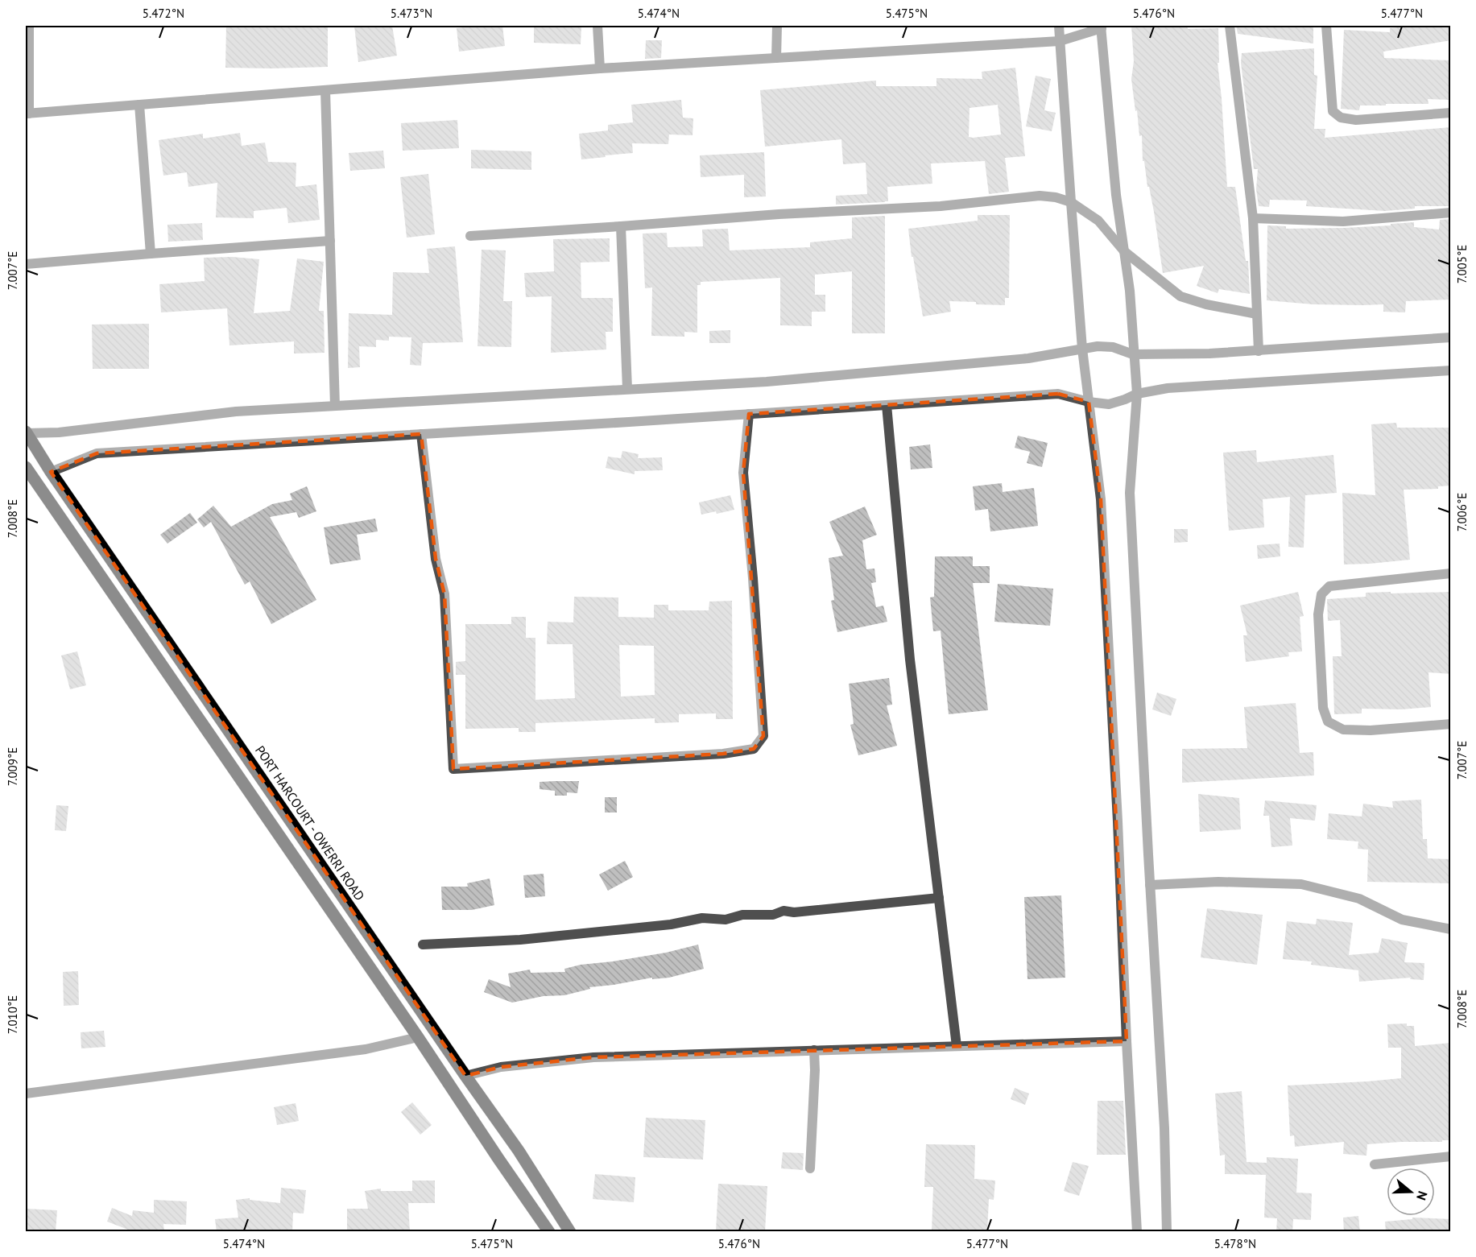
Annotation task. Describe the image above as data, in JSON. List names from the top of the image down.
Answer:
{
  "streets": {
    "main road": ["PORT HARCOURT - OWERRI ROAD"]
  },
  "north": "right",
  "coordinates": [
    "5.472°N",
    "5.473°N",
    "5.474°N",
    "5.475°N",
    "5.476°N",
    "5.477°N",
    "7.005°E",
    "7.007°E",
    "7.006°E",
    "7.008°E",
    "7.009°E",
    "7.010°E",
    "5.478°N"
  ]
}
